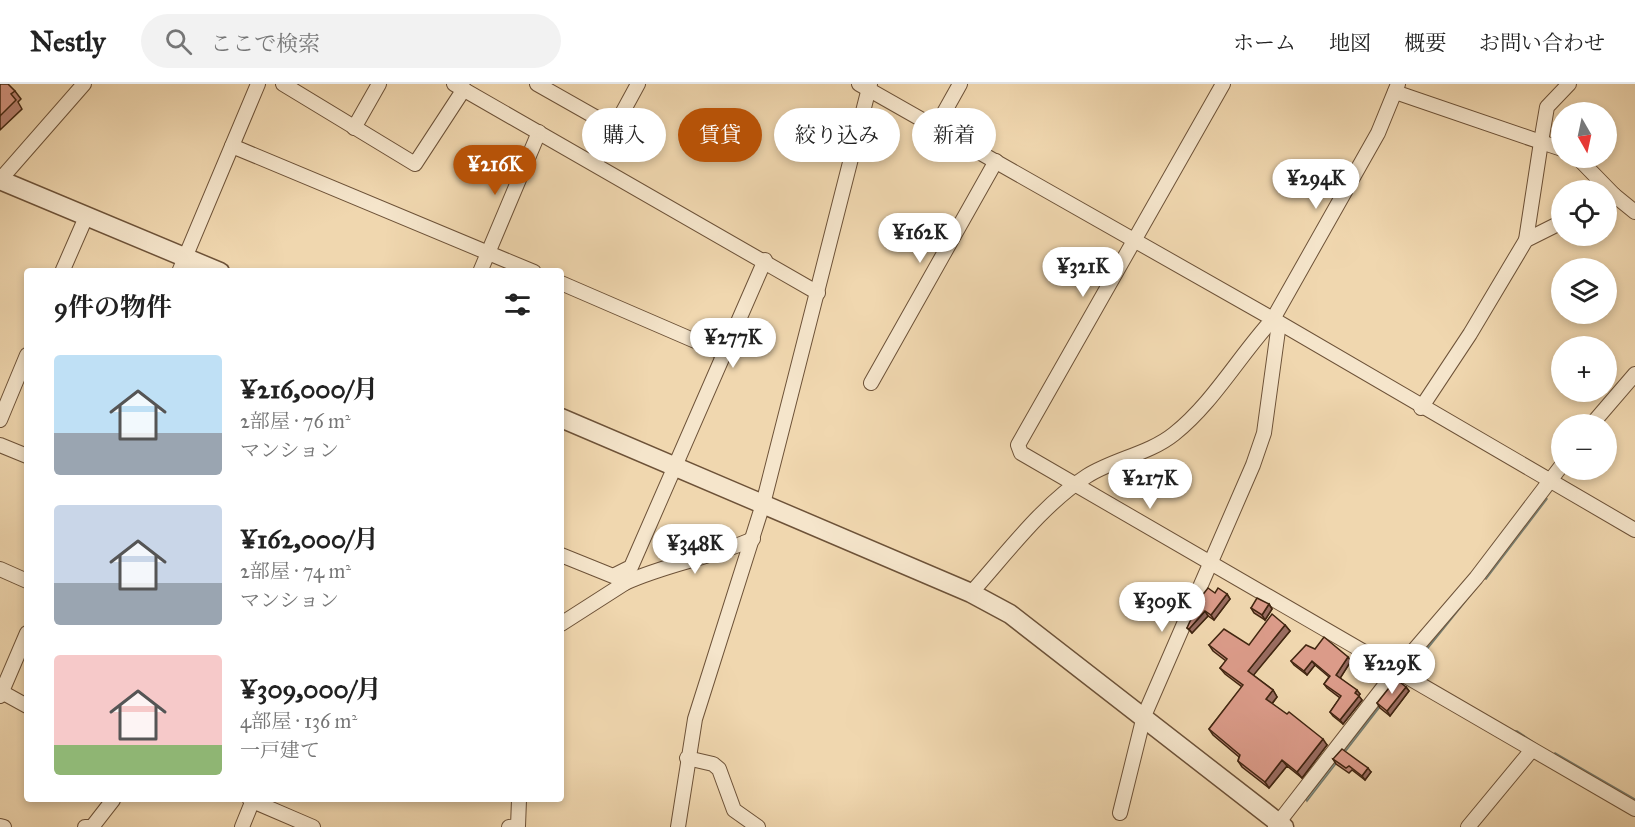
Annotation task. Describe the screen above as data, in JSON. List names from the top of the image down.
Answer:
{
  "north": "bottom",
  "page": {
    "header": "Nestly",
    "search": "ここで検索",
    "nav": [
      "ホーム",
      "地図",
      "概要",
      "お問い合わせ"
    ],
    "map_buttons": ["+", "−"],
    "chip": [
      "購入",
      "賃貸",
      "絞り込み",
      "新着"
    ],
    "price": [
      "¥216K",
      "¥294K",
      "¥162K",
      "¥321K",
      "¥277K",
      "¥217K",
      "¥348K",
      "¥309K",
      "¥229K"
    ],
    "heading": "9件の物件",
    "list": [
      {
        "name": "¥216,000/月",
        "note": "2部屋 · 76 m² · マンション"
      },
      {
        "name": "¥162,000/月",
        "note": "2部屋 · 74 m² · マンション"
      },
      {
        "name": "¥309,000/月",
        "note": "4部屋 · 136 m² · 一戸建て"
      }
    ]
  }
}
